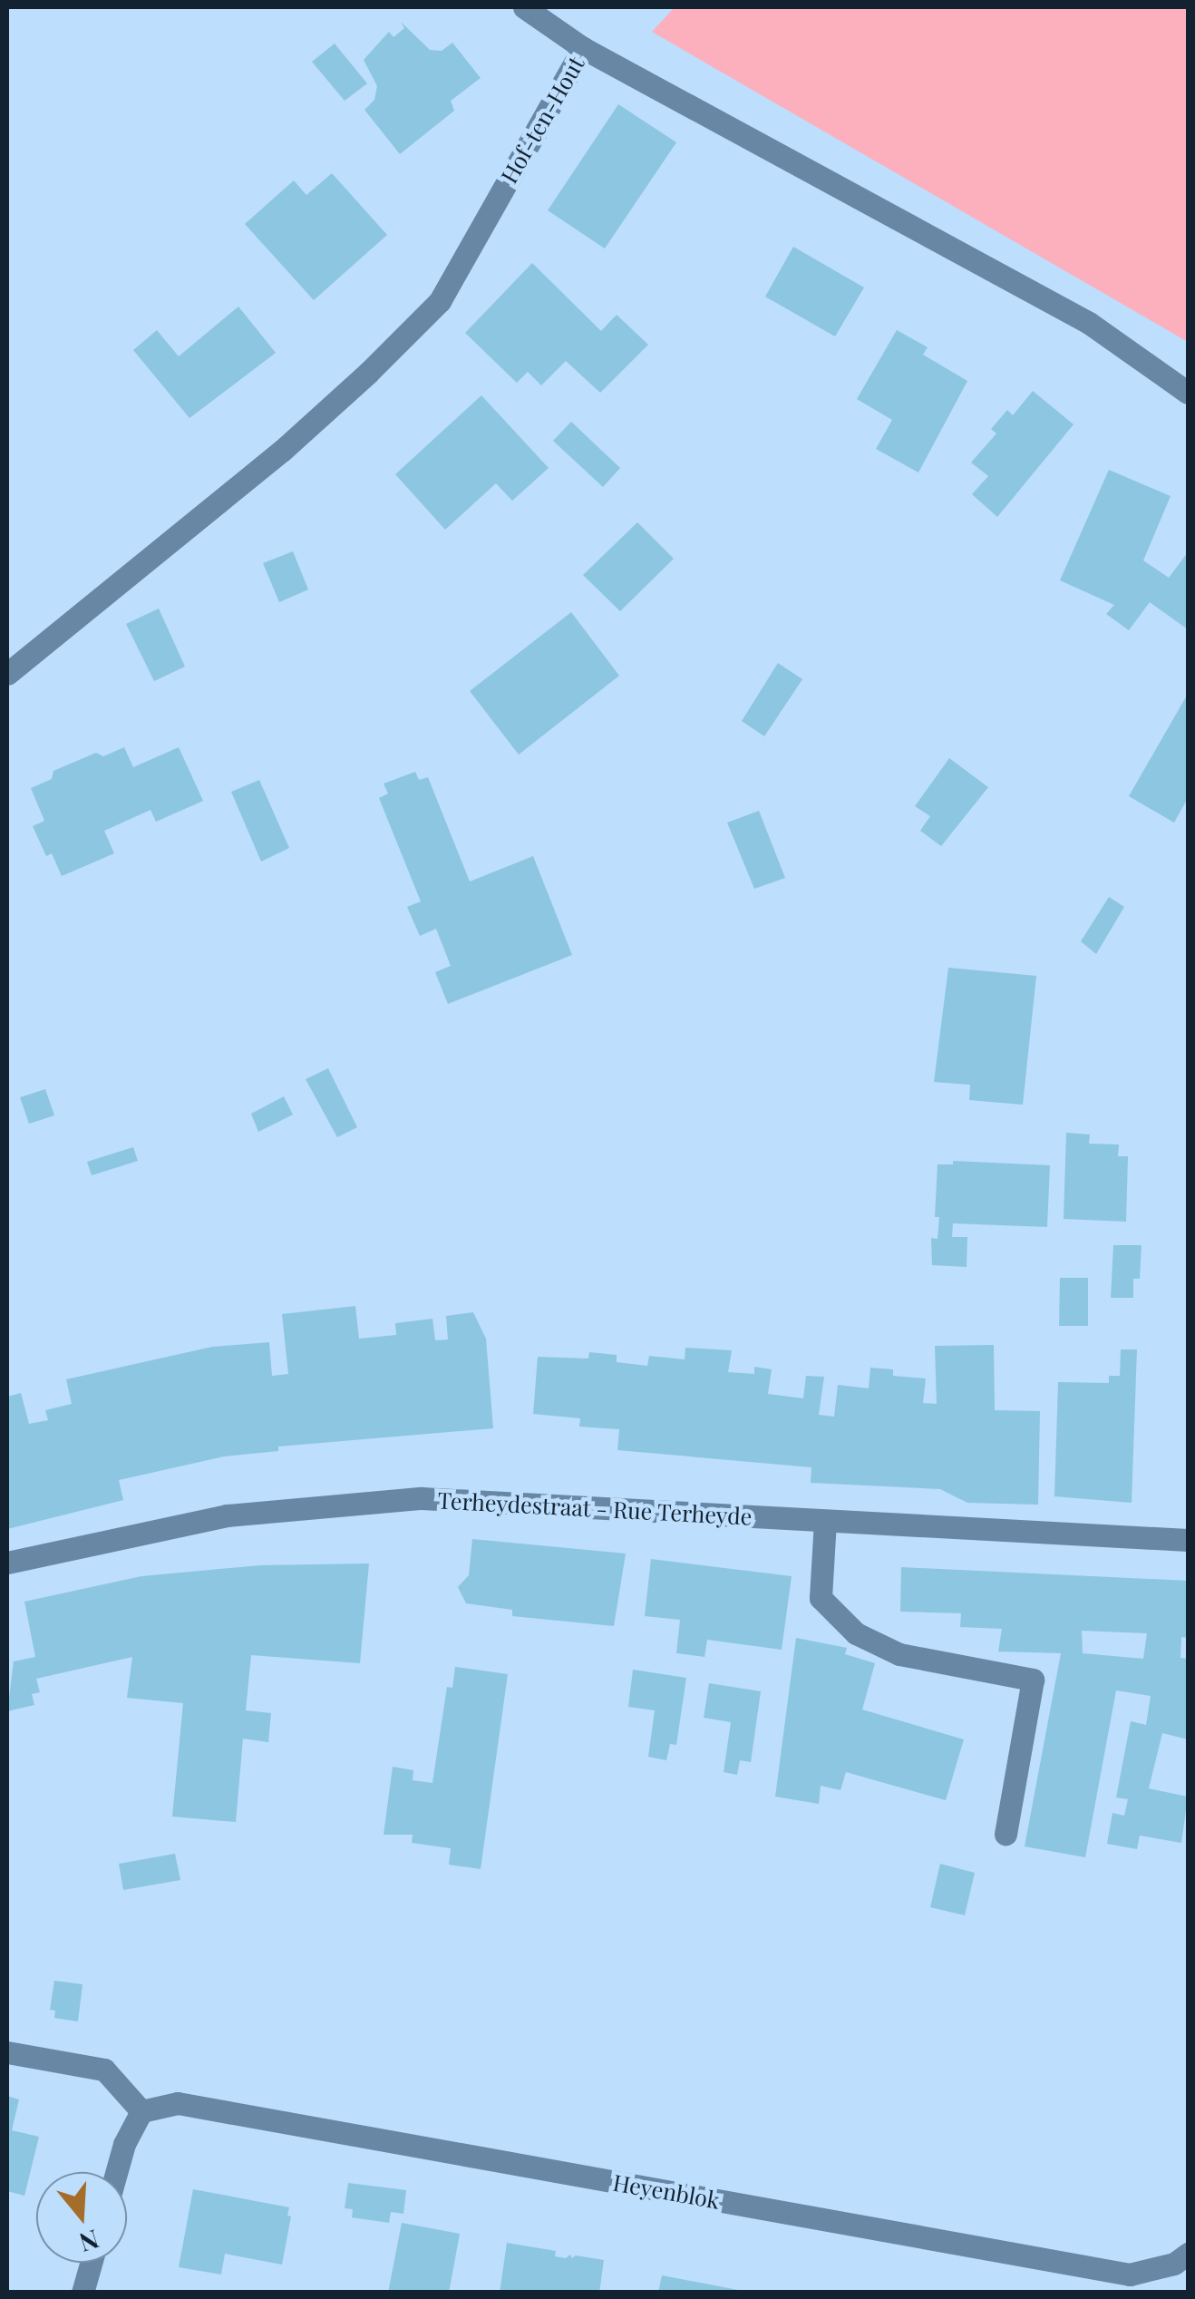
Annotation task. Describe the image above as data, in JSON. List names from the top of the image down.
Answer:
{
  "streets": {
    "street": ["Hof-ten-Hout", "Terheydestraat - Rue Terheyde", "Heyenblok"]
  },
  "north": "bottom"
}
